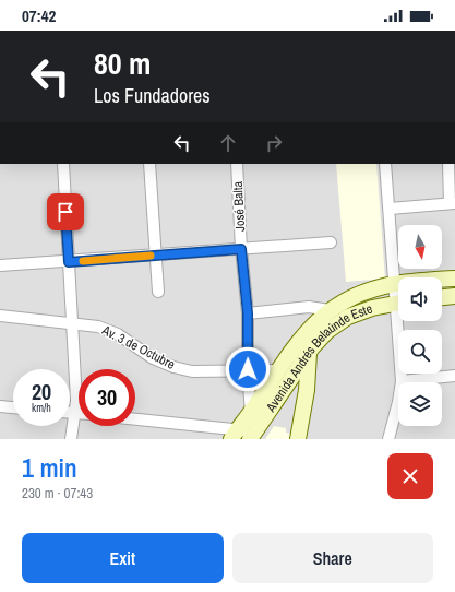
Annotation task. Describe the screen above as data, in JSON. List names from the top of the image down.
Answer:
{
  "streets": {
    "street": ["José Balta", "Av. 3 de Octubre", "Avenida Andrés Belaúnde Este"]
  },
  "crossings": [
    ["José Balta", "Av. 3 de Octubre"],
    ["José Balta", "Avenida Andrés Belaúnde Este"],
    ["Av. 3 de Octubre", "Avenida Andrés Belaúnde Este"]
  ],
  "north": "bottom",
  "page": {
    "status": "07:42",
    "turn": ["80 m", "Los Fundadores"],
    "speed": "20 km/h",
    "limit": "30",
    "heading": ["1 min", "230 m · 07:43"],
    "buttons": ["Exit", "Share"]
  }
}
